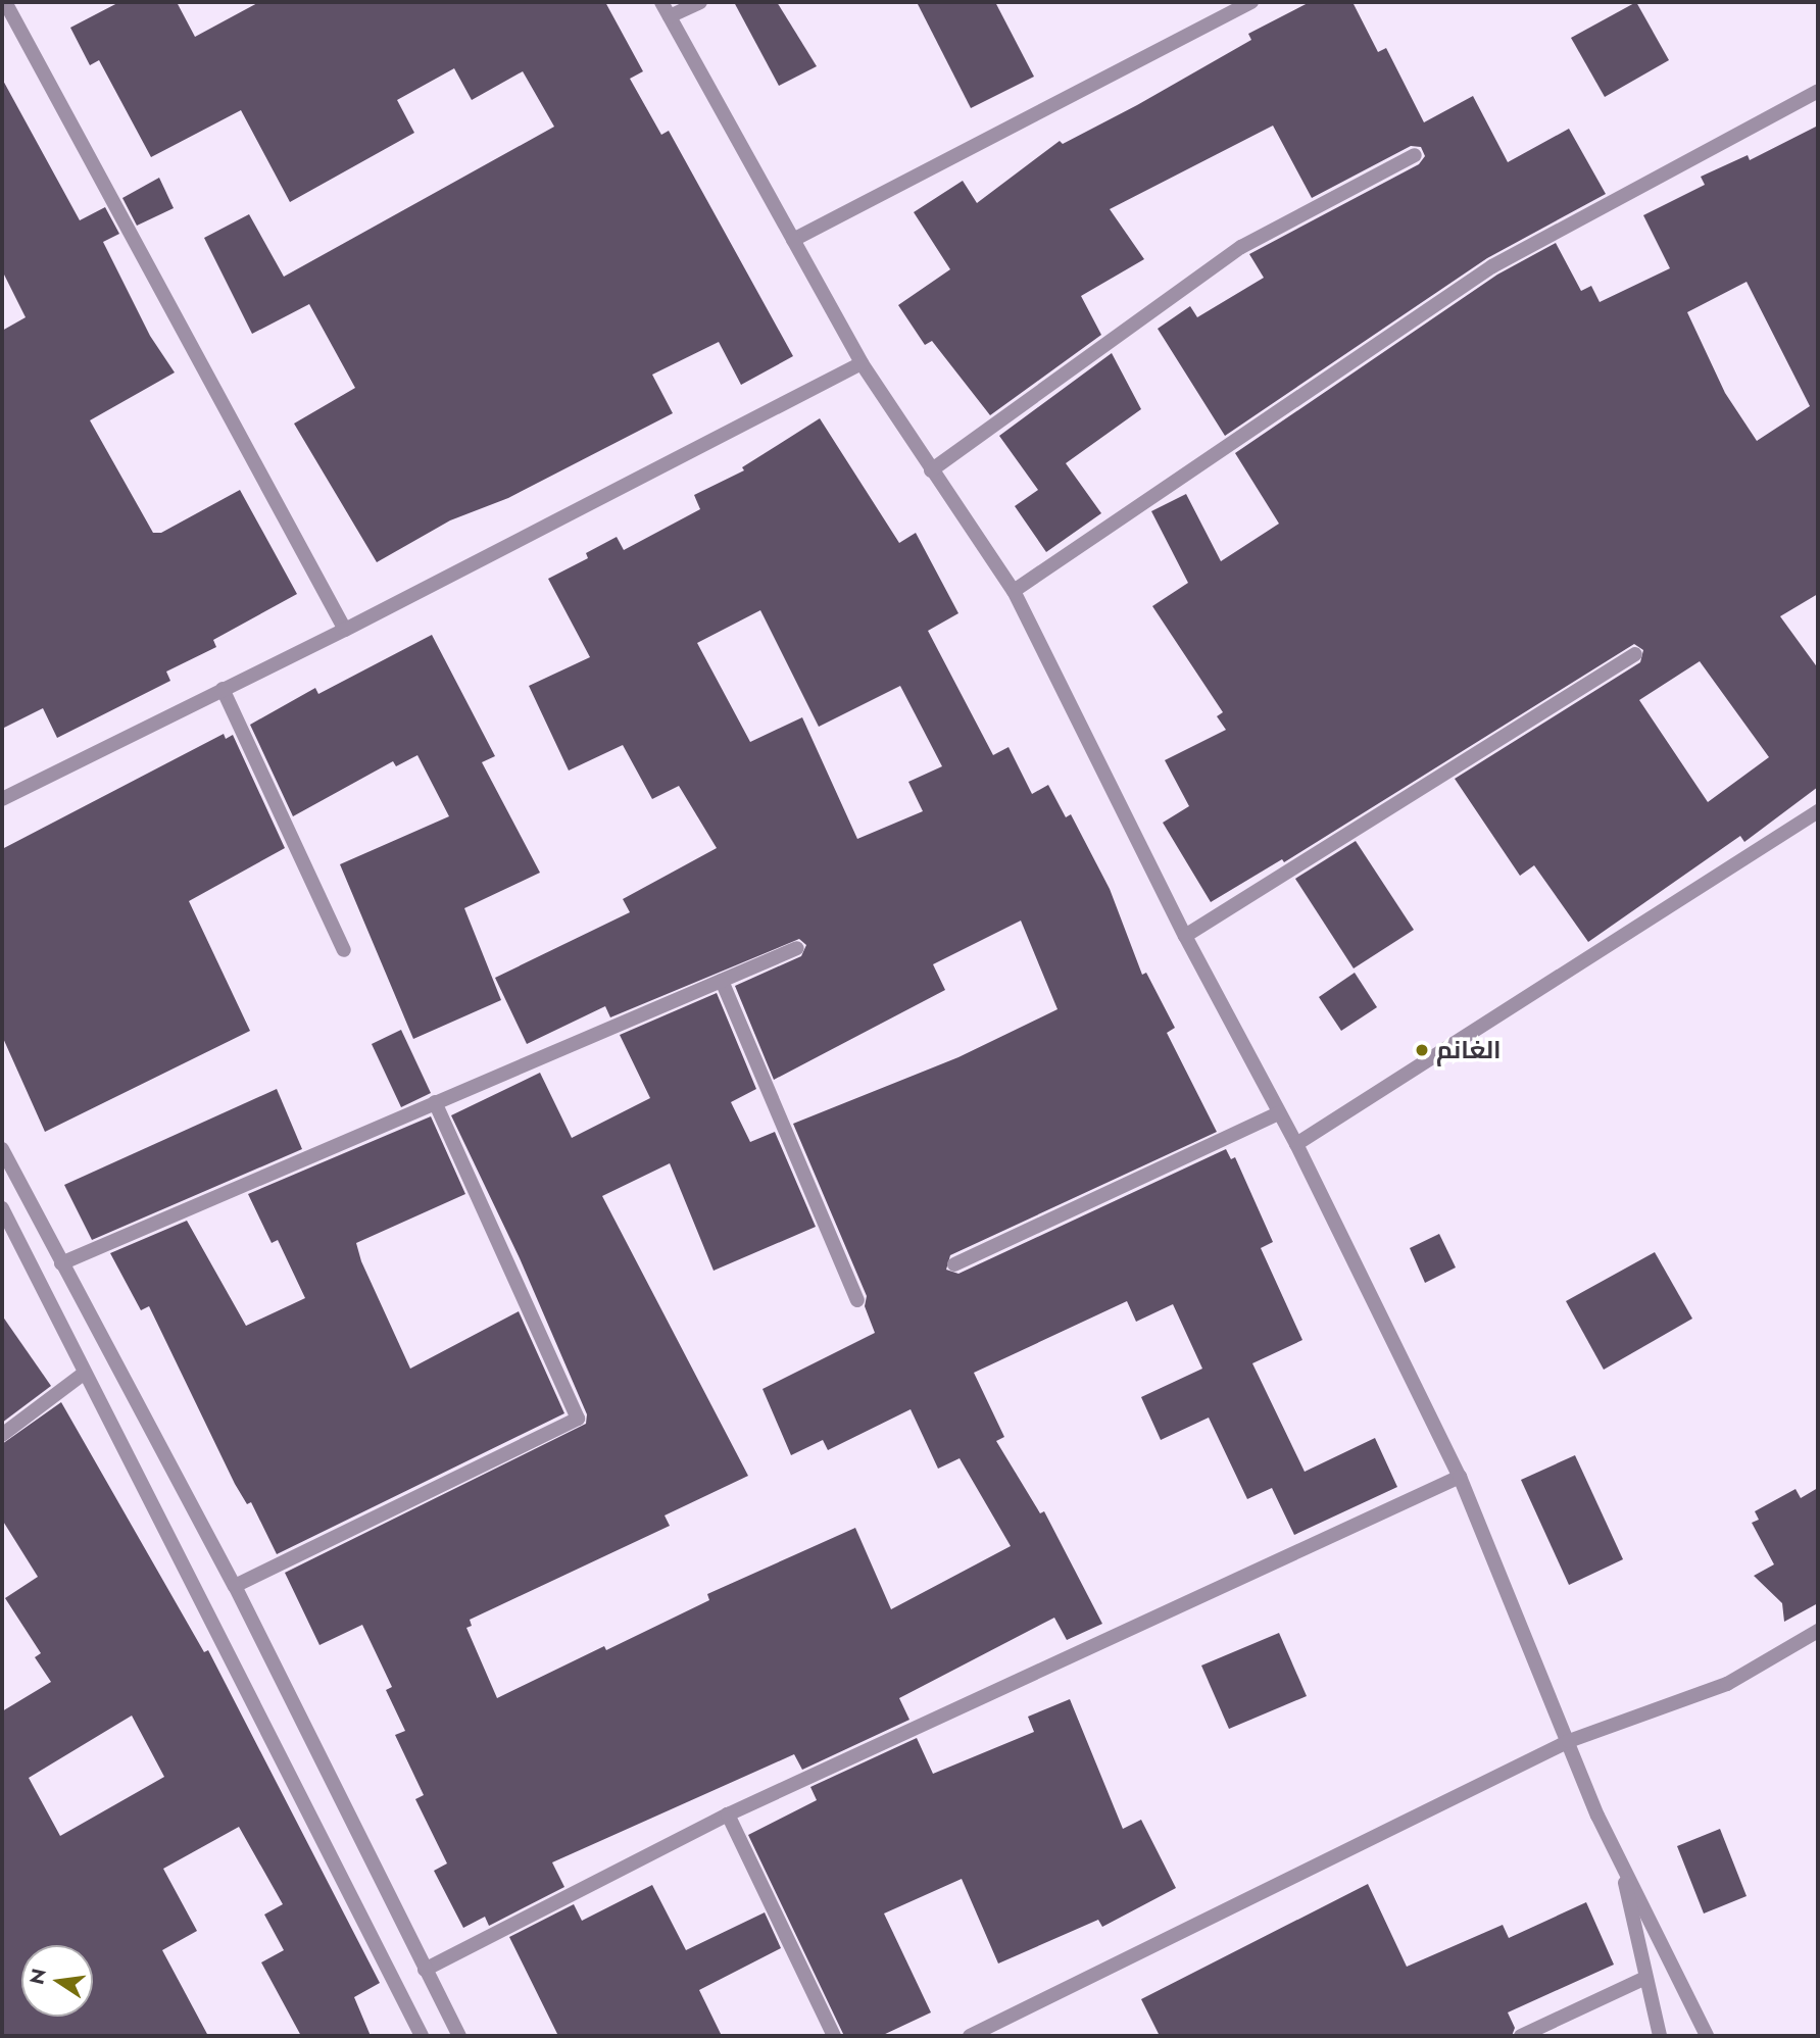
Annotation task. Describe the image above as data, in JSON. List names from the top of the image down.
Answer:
{
  "places": ["الغانم"],
  "north": "left"
}
